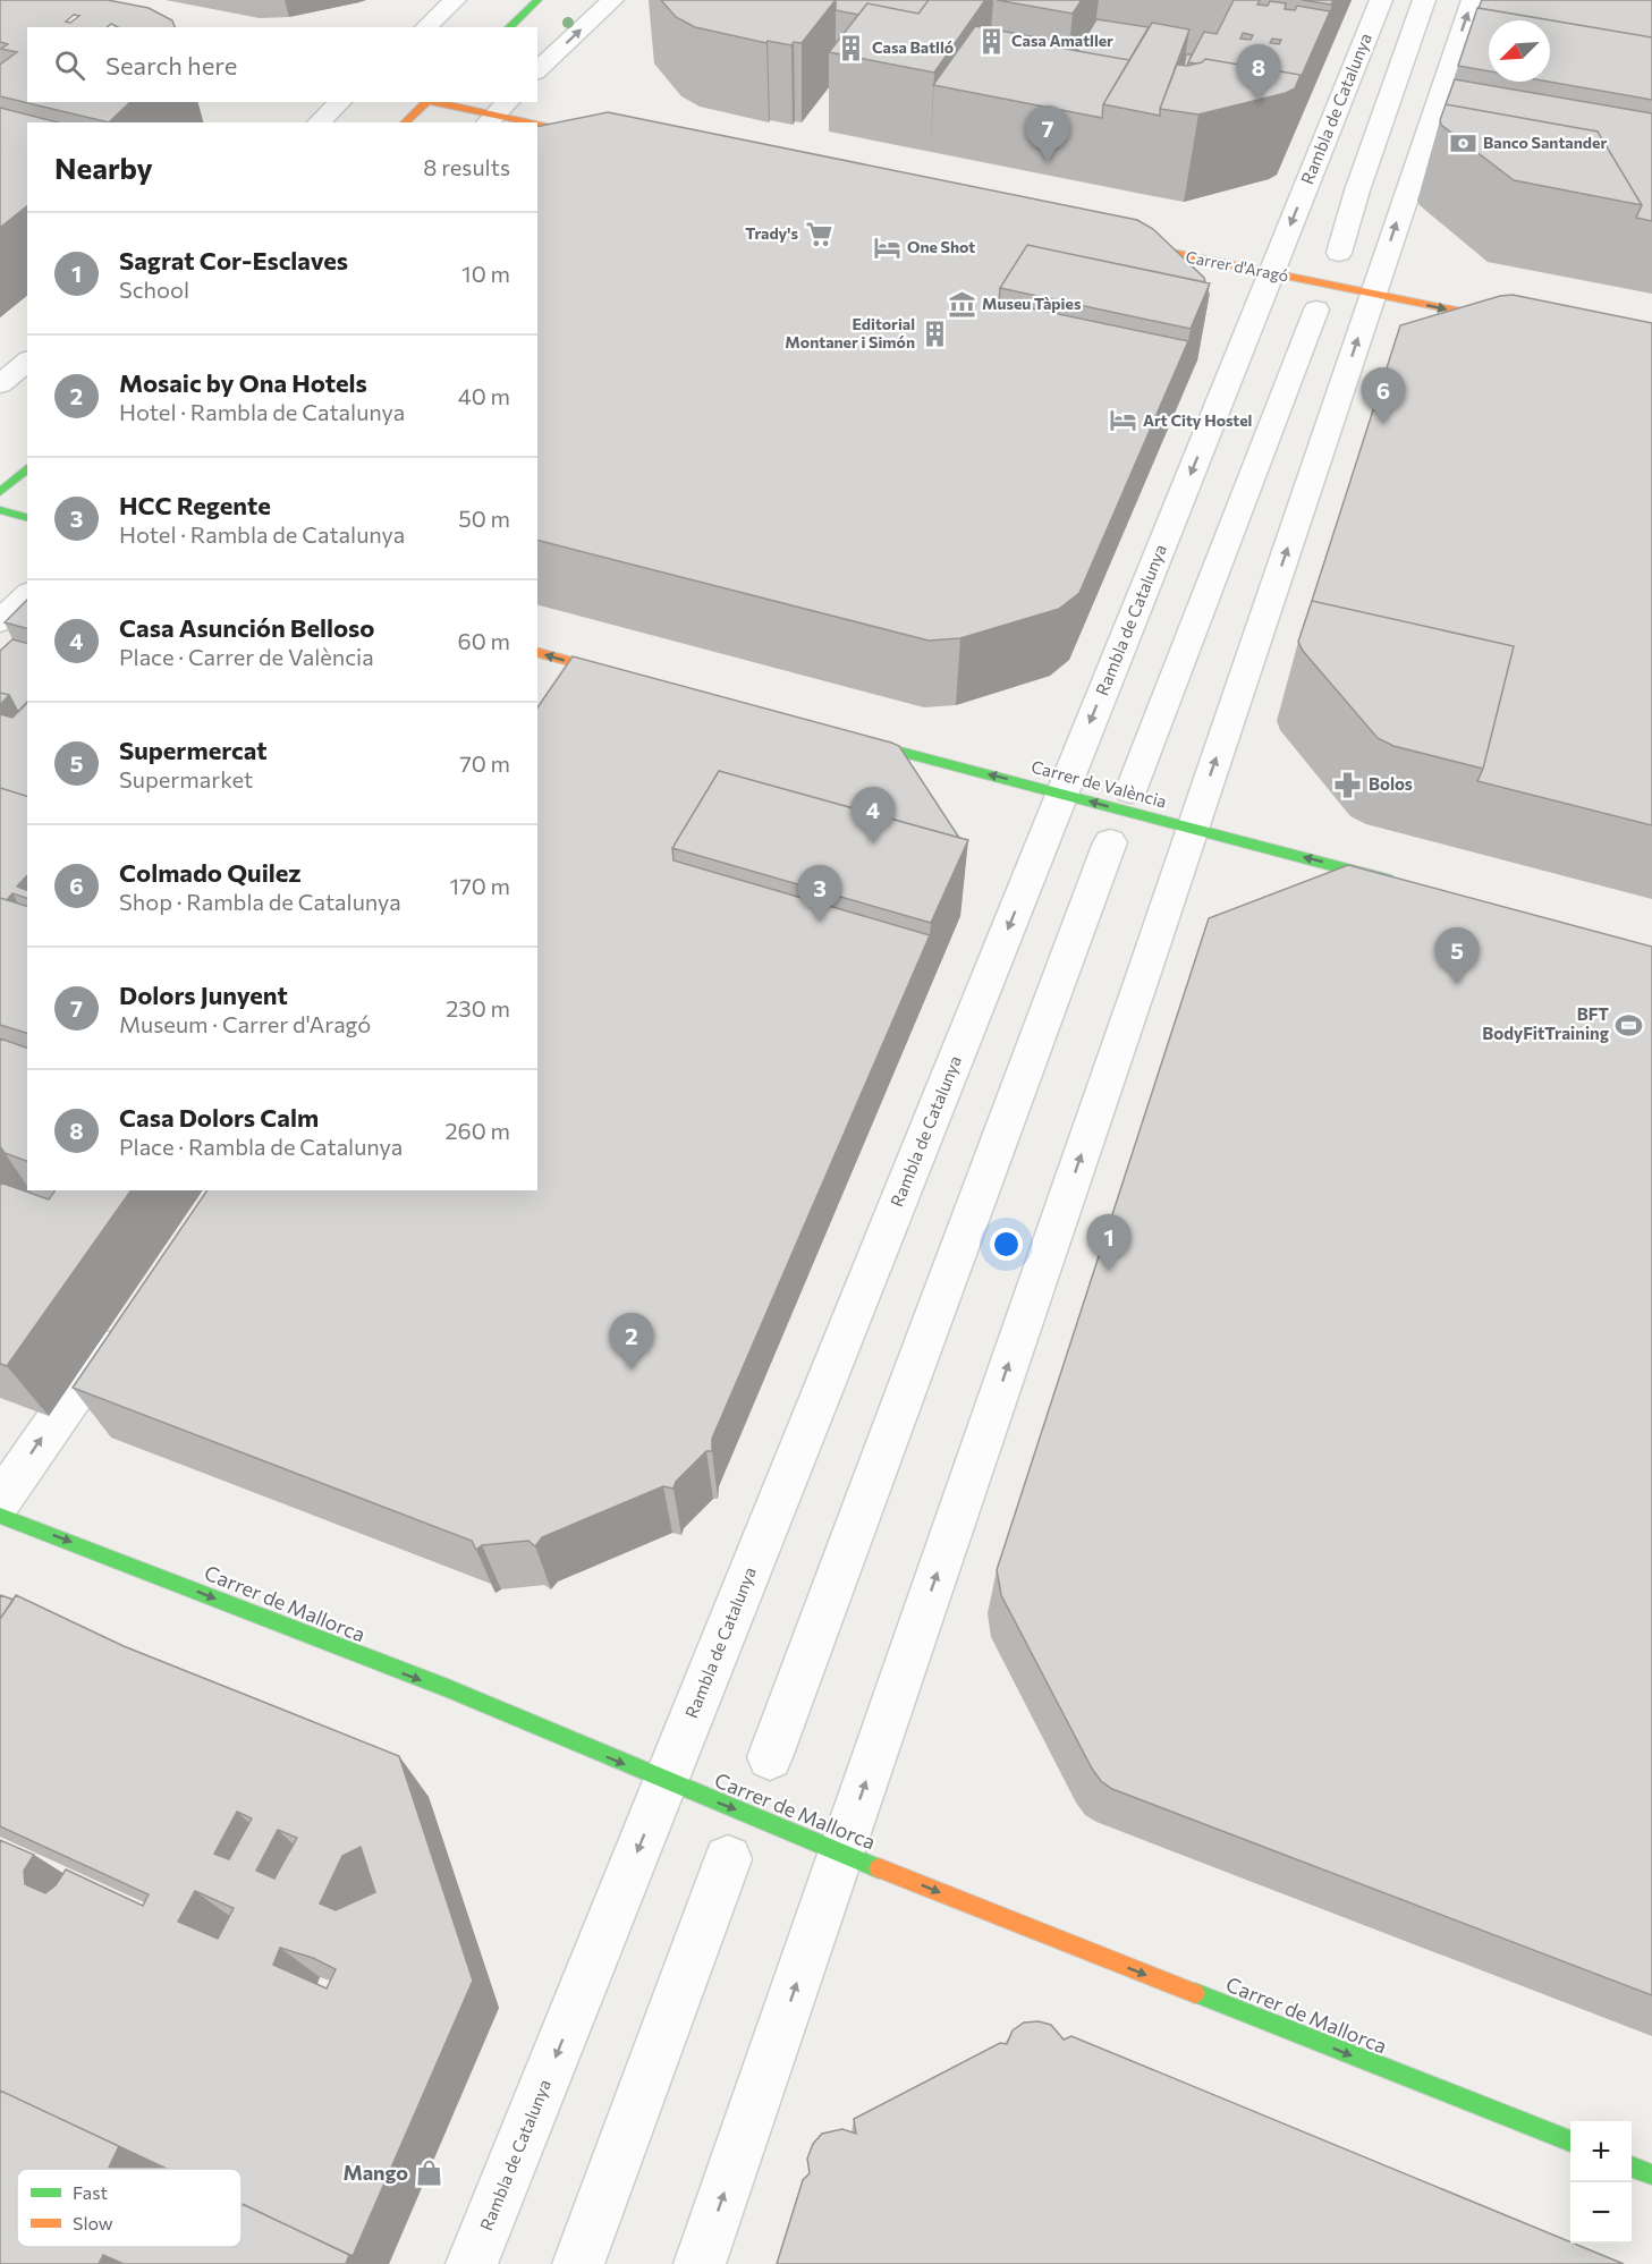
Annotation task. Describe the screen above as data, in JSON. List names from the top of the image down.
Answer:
{
  "streets": {
    "main road": ["Carrer d'Aragó", "Carrer de València", "Carrer de Mallorca"],
    "street": ["Rambla de Catalunya"]
  },
  "crossings": [
    ["Rambla de Catalunya", "Carrer d'Aragó"],
    ["Rambla de Catalunya", "Carrer de València"],
    ["Rambla de Catalunya", "Carrer de Mallorca"]
  ],
  "one_way": ["Carrer d'Aragó", "Carrer de València", "Carrer de Mallorca"],
  "places": {
    "building": ["Casa Amatller", "Casa Batlló", "Editorial Montaner i Simón"],
    "bank": ["Banco Santander"],
    "supermarket": ["Trady's"],
    "hotel": ["One Shot", "Art City Hostel"],
    "museum": ["Museu Tàpies"],
    "pharmacy": ["Bolos"],
    "sports": ["BFT BodyFitTraining"],
    "shop": ["Mango"]
  },
  "legend": ["Fast", "Slow"],
  "north": "bottom left",
  "page": {
    "search": "Search here",
    "pins": [
      "8",
      "7",
      "6",
      "4",
      "3",
      "5",
      "1",
      "2"
    ],
    "heading": ["Nearby", "8 results"],
    "list": [
      {
        "mark": "1",
        "name": "Sagrat Cor-Esclaves",
        "note": "School",
        "value": "10 m"
      },
      {
        "mark": "2",
        "name": "Mosaic by Ona Hotels",
        "note": "Hotel · Rambla de Catalunya",
        "value": "40 m"
      },
      {
        "mark": "3",
        "name": "HCC Regente",
        "note": "Hotel · Rambla de Catalunya",
        "value": "50 m"
      },
      {
        "mark": "4",
        "name": "Casa Asunción Belloso",
        "note": "Place · Carrer de València",
        "value": "60 m"
      },
      {
        "mark": "5",
        "name": "Supermercat",
        "note": "Supermarket",
        "value": "70 m"
      },
      {
        "mark": "6",
        "name": "Colmado Quilez",
        "note": "Shop · Rambla de Catalunya",
        "value": "170 m"
      },
      {
        "mark": "7",
        "name": "Dolors Junyent",
        "note": "Museum · Carrer d'Aragó",
        "value": "230 m"
      },
      {
        "mark": "8",
        "name": "Casa Dolors Calm",
        "note": "Place · Rambla de Catalunya",
        "value": "260 m"
      }
    ],
    "map_buttons": ["+", "−"]
  }
}
